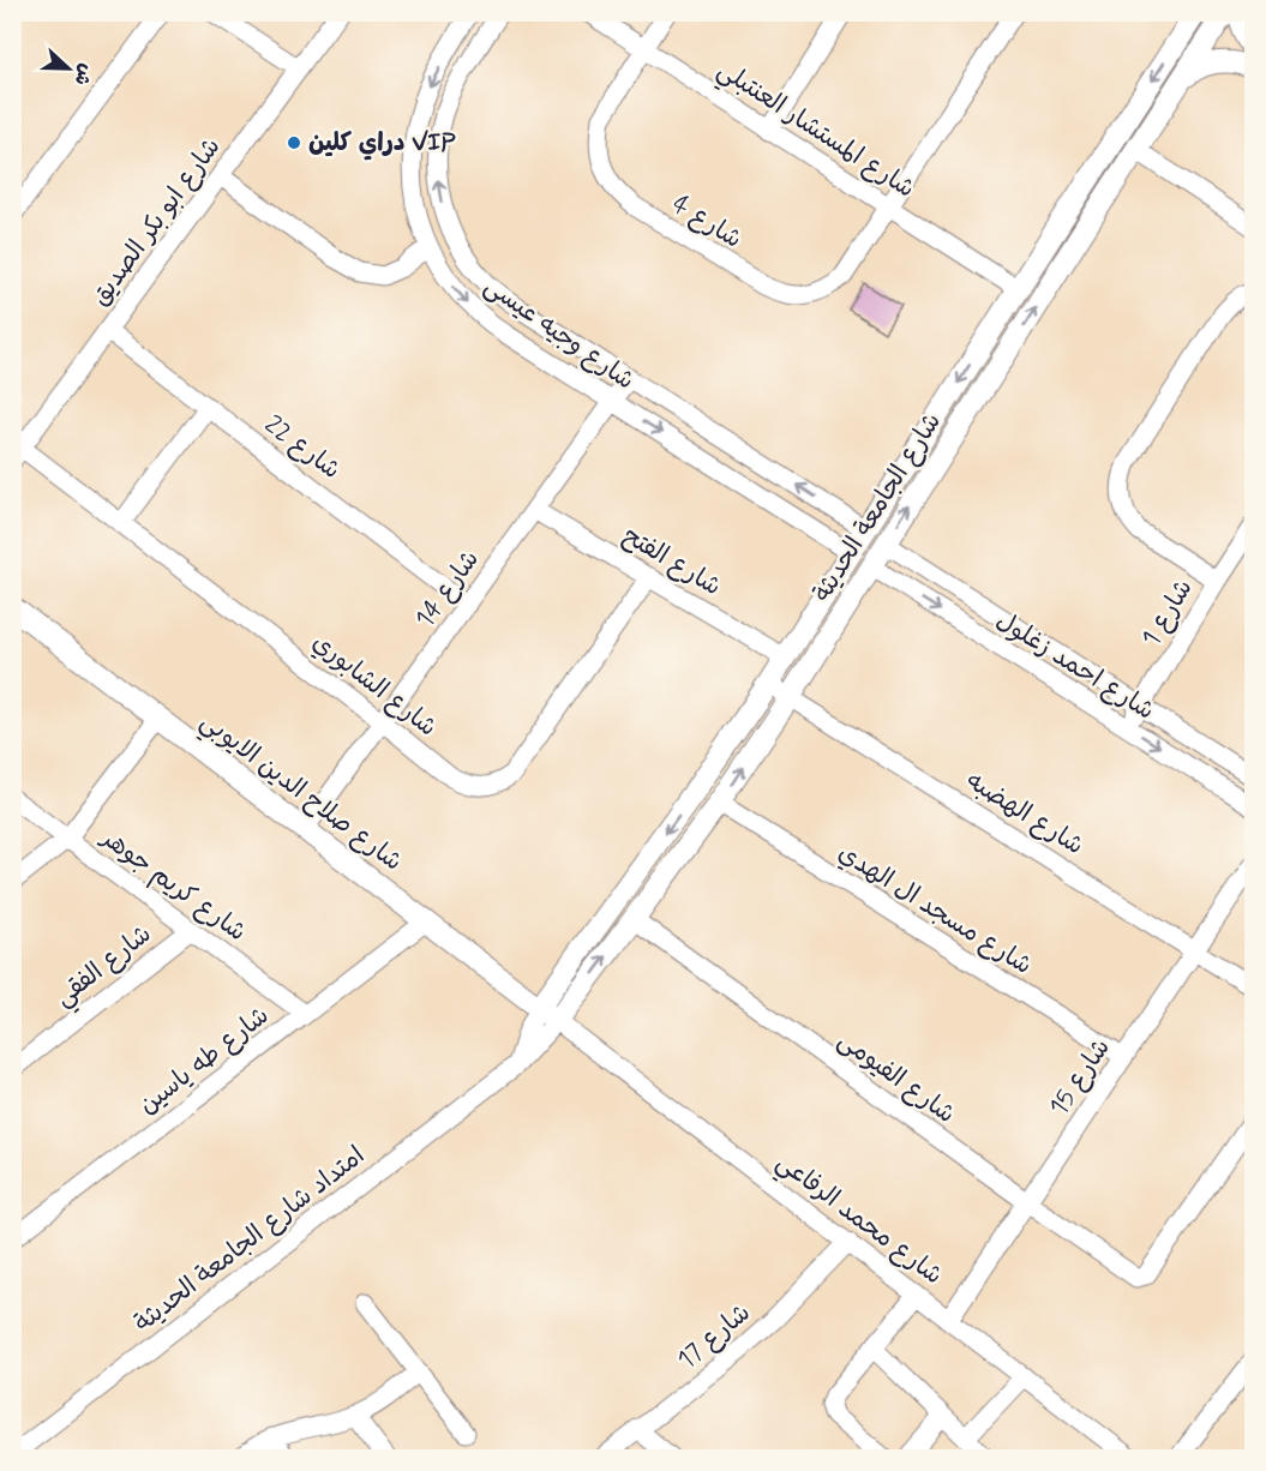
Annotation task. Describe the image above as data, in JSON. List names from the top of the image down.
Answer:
{
  "streets": {
    "street": [
      "شارع المستشار العنتبلي",
      "شارع ابو بكر الصديق",
      "شارع 4",
      "شارع وجيه عيسى",
      "شارع 22",
      "شارع الجامعة الحديثة",
      "شارع الفتح",
      "شارع 14",
      "شارع 1",
      "شارع احمد زغلول",
      "شارع الشابوري",
      "شارع صلاح الدين الايوبي",
      "شارع الهضبه",
      "شارع كريم جوهر",
      "شارع مسجد ال الهدي",
      "شارع الفقي",
      "شارع طه ياسين",
      "شارع الفيومى",
      "شارع 15",
      "شارع محمد الرفاعي",
      "امتداد شارع الجامعة الحديثة",
      "شارع 17"
    ]
  },
  "crossings": [
    ["شارع المستشار العنتبلي", "شارع 4"],
    ["شارع المستشار العنتبلي", "شارع الجامعة الحديثة"],
    ["شارع ابو بكر الصديق", "شارع 22"],
    ["شارع ابو بكر الصديق", "شارع الشابوري"],
    ["شارع وجيه عيسى", "شارع الجامعة الحديثة"],
    ["شارع وجيه عيسى", "شارع 14"],
    ["شارع 22", "شارع 14"],
    ["شارع الجامعة الحديثة", "شارع الفتح"],
    ["شارع الجامعة الحديثة", "شارع احمد زغلول"],
    ["شارع الجامعة الحديثة", "شارع صلاح الدين الايوبي"],
    ["شارع الجامعة الحديثة", "شارع الهضبه"],
    ["شارع الجامعة الحديثة", "شارع مسجد ال الهدي"],
    ["شارع الجامعة الحديثة", "شارع الفيومى"],
    ["شارع الجامعة الحديثة", "شارع محمد الرفاعي"],
    ["شارع الجامعة الحديثة", "امتداد شارع الجامعة الحديثة"],
    ["شارع الفتح", "شارع 14"],
    ["شارع الفتح", "شارع الشابوري"],
    ["شارع 14", "شارع الشابوري"],
    ["شارع 14", "شارع صلاح الدين الايوبي"],
    ["شارع 1", "شارع احمد زغلول"],
    ["شارع صلاح الدين الايوبي", "شارع طه ياسين"],
    ["شارع صلاح الدين الايوبي", "شارع محمد الرفاعي"],
    ["شارع صلاح الدين الايوبي", "امتداد شارع الجامعة الحديثة"],
    ["شارع الهضبه", "شارع 15"],
    ["شارع كريم جوهر", "شارع الفقي"],
    ["شارع كريم جوهر", "شارع طه ياسين"],
    ["شارع مسجد ال الهدي", "شارع 15"],
    ["شارع الفيومى", "شارع 15"],
    ["شارع 15", "شارع محمد الرفاعي"],
    ["شارع محمد الرفاعي", "امتداد شارع الجامعة الحديثة"],
    ["شارع محمد الرفاعي", "شارع 17"]
  ],
  "places": ["دراي كلين VIP"],
  "north": "right"
}
